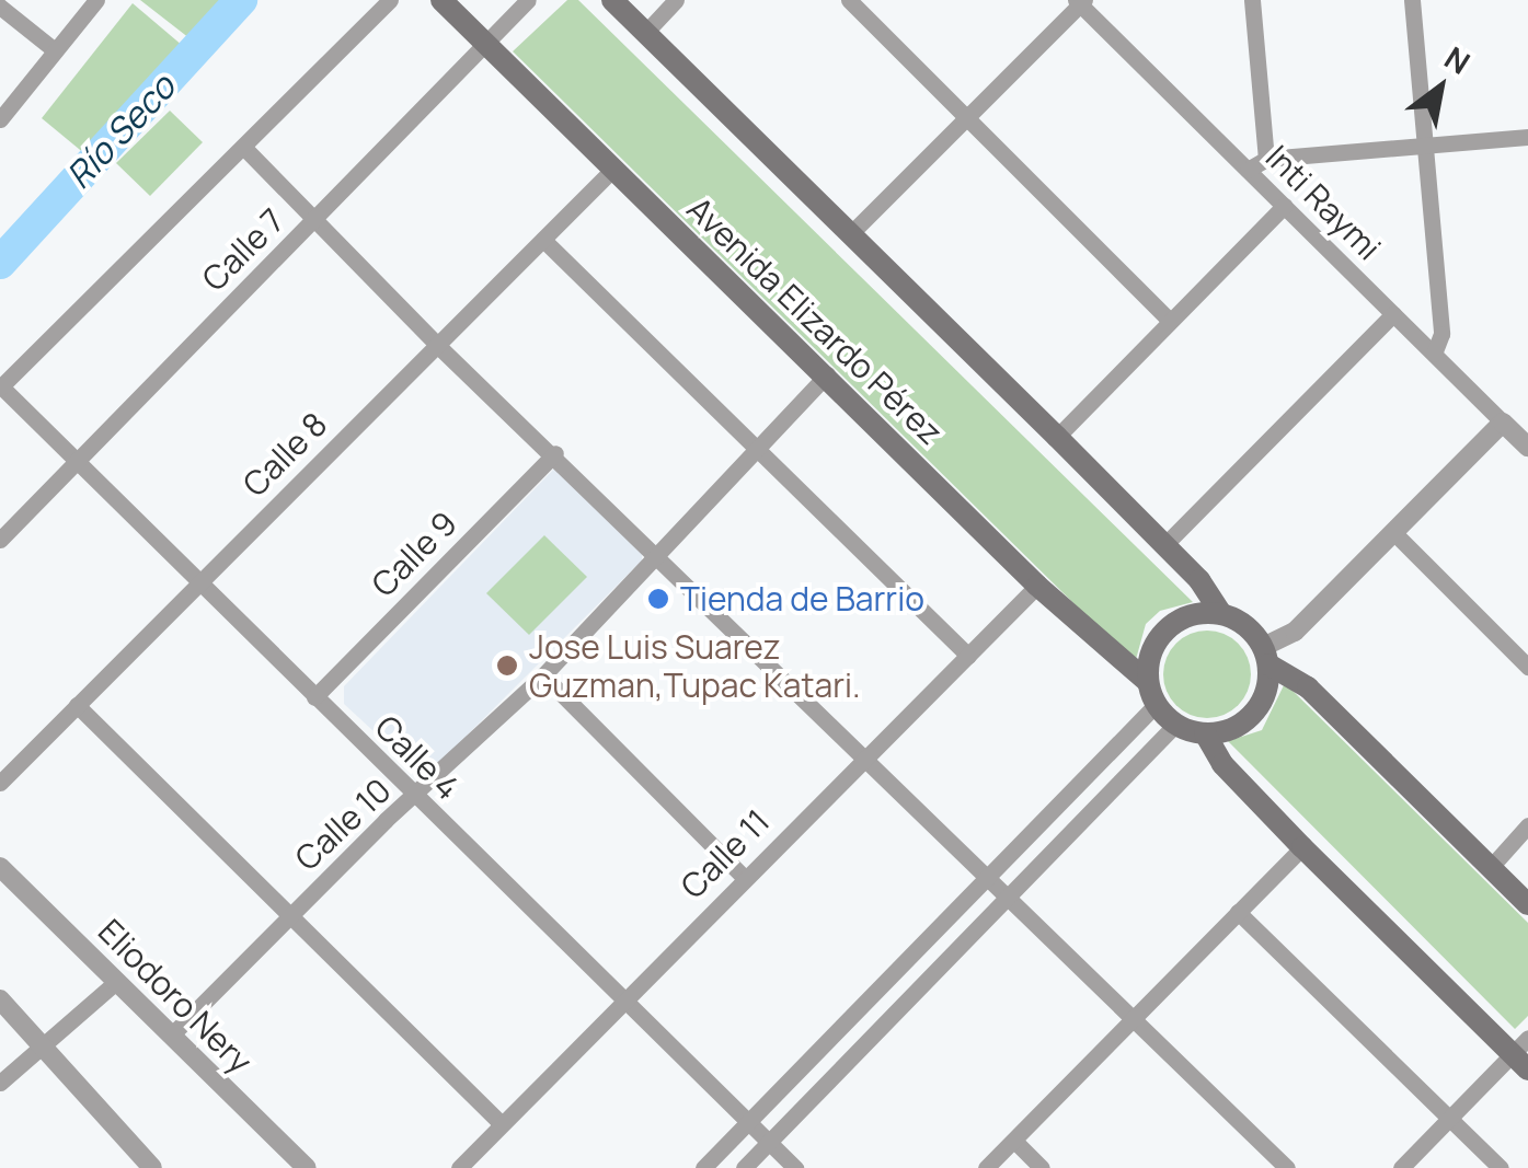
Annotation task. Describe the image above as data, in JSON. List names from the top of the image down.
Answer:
{
  "streets": {
    "main road": ["Avenida Elizardo Pérez"],
    "street": [
      "Inti Raymi",
      "Calle 7",
      "Calle 8",
      "Calle 9",
      "Calle 4",
      "Calle 10",
      "Calle 11",
      "Eliodoro Nery"
    ]
  },
  "crossings": [
    ["Calle 7", "Avenida Elizardo Pérez"],
    ["Calle 7", "Calle 4"],
    ["Avenida Elizardo Pérez", "Calle 8"],
    ["Avenida Elizardo Pérez", "Calle 10"],
    ["Avenida Elizardo Pérez", "Calle 11"],
    ["Calle 8", "Calle 4"],
    ["Calle 9", "Calle 4"],
    ["Calle 4", "Calle 10"],
    ["Calle 4", "Calle 11"],
    ["Calle 10", "Eliodoro Nery"]
  ],
  "water": ["Río Seco"],
  "places": ["Tienda de Barrio", "Jose Luis Suarez Guzman,Tupac Katari."],
  "north": "top right"
}
